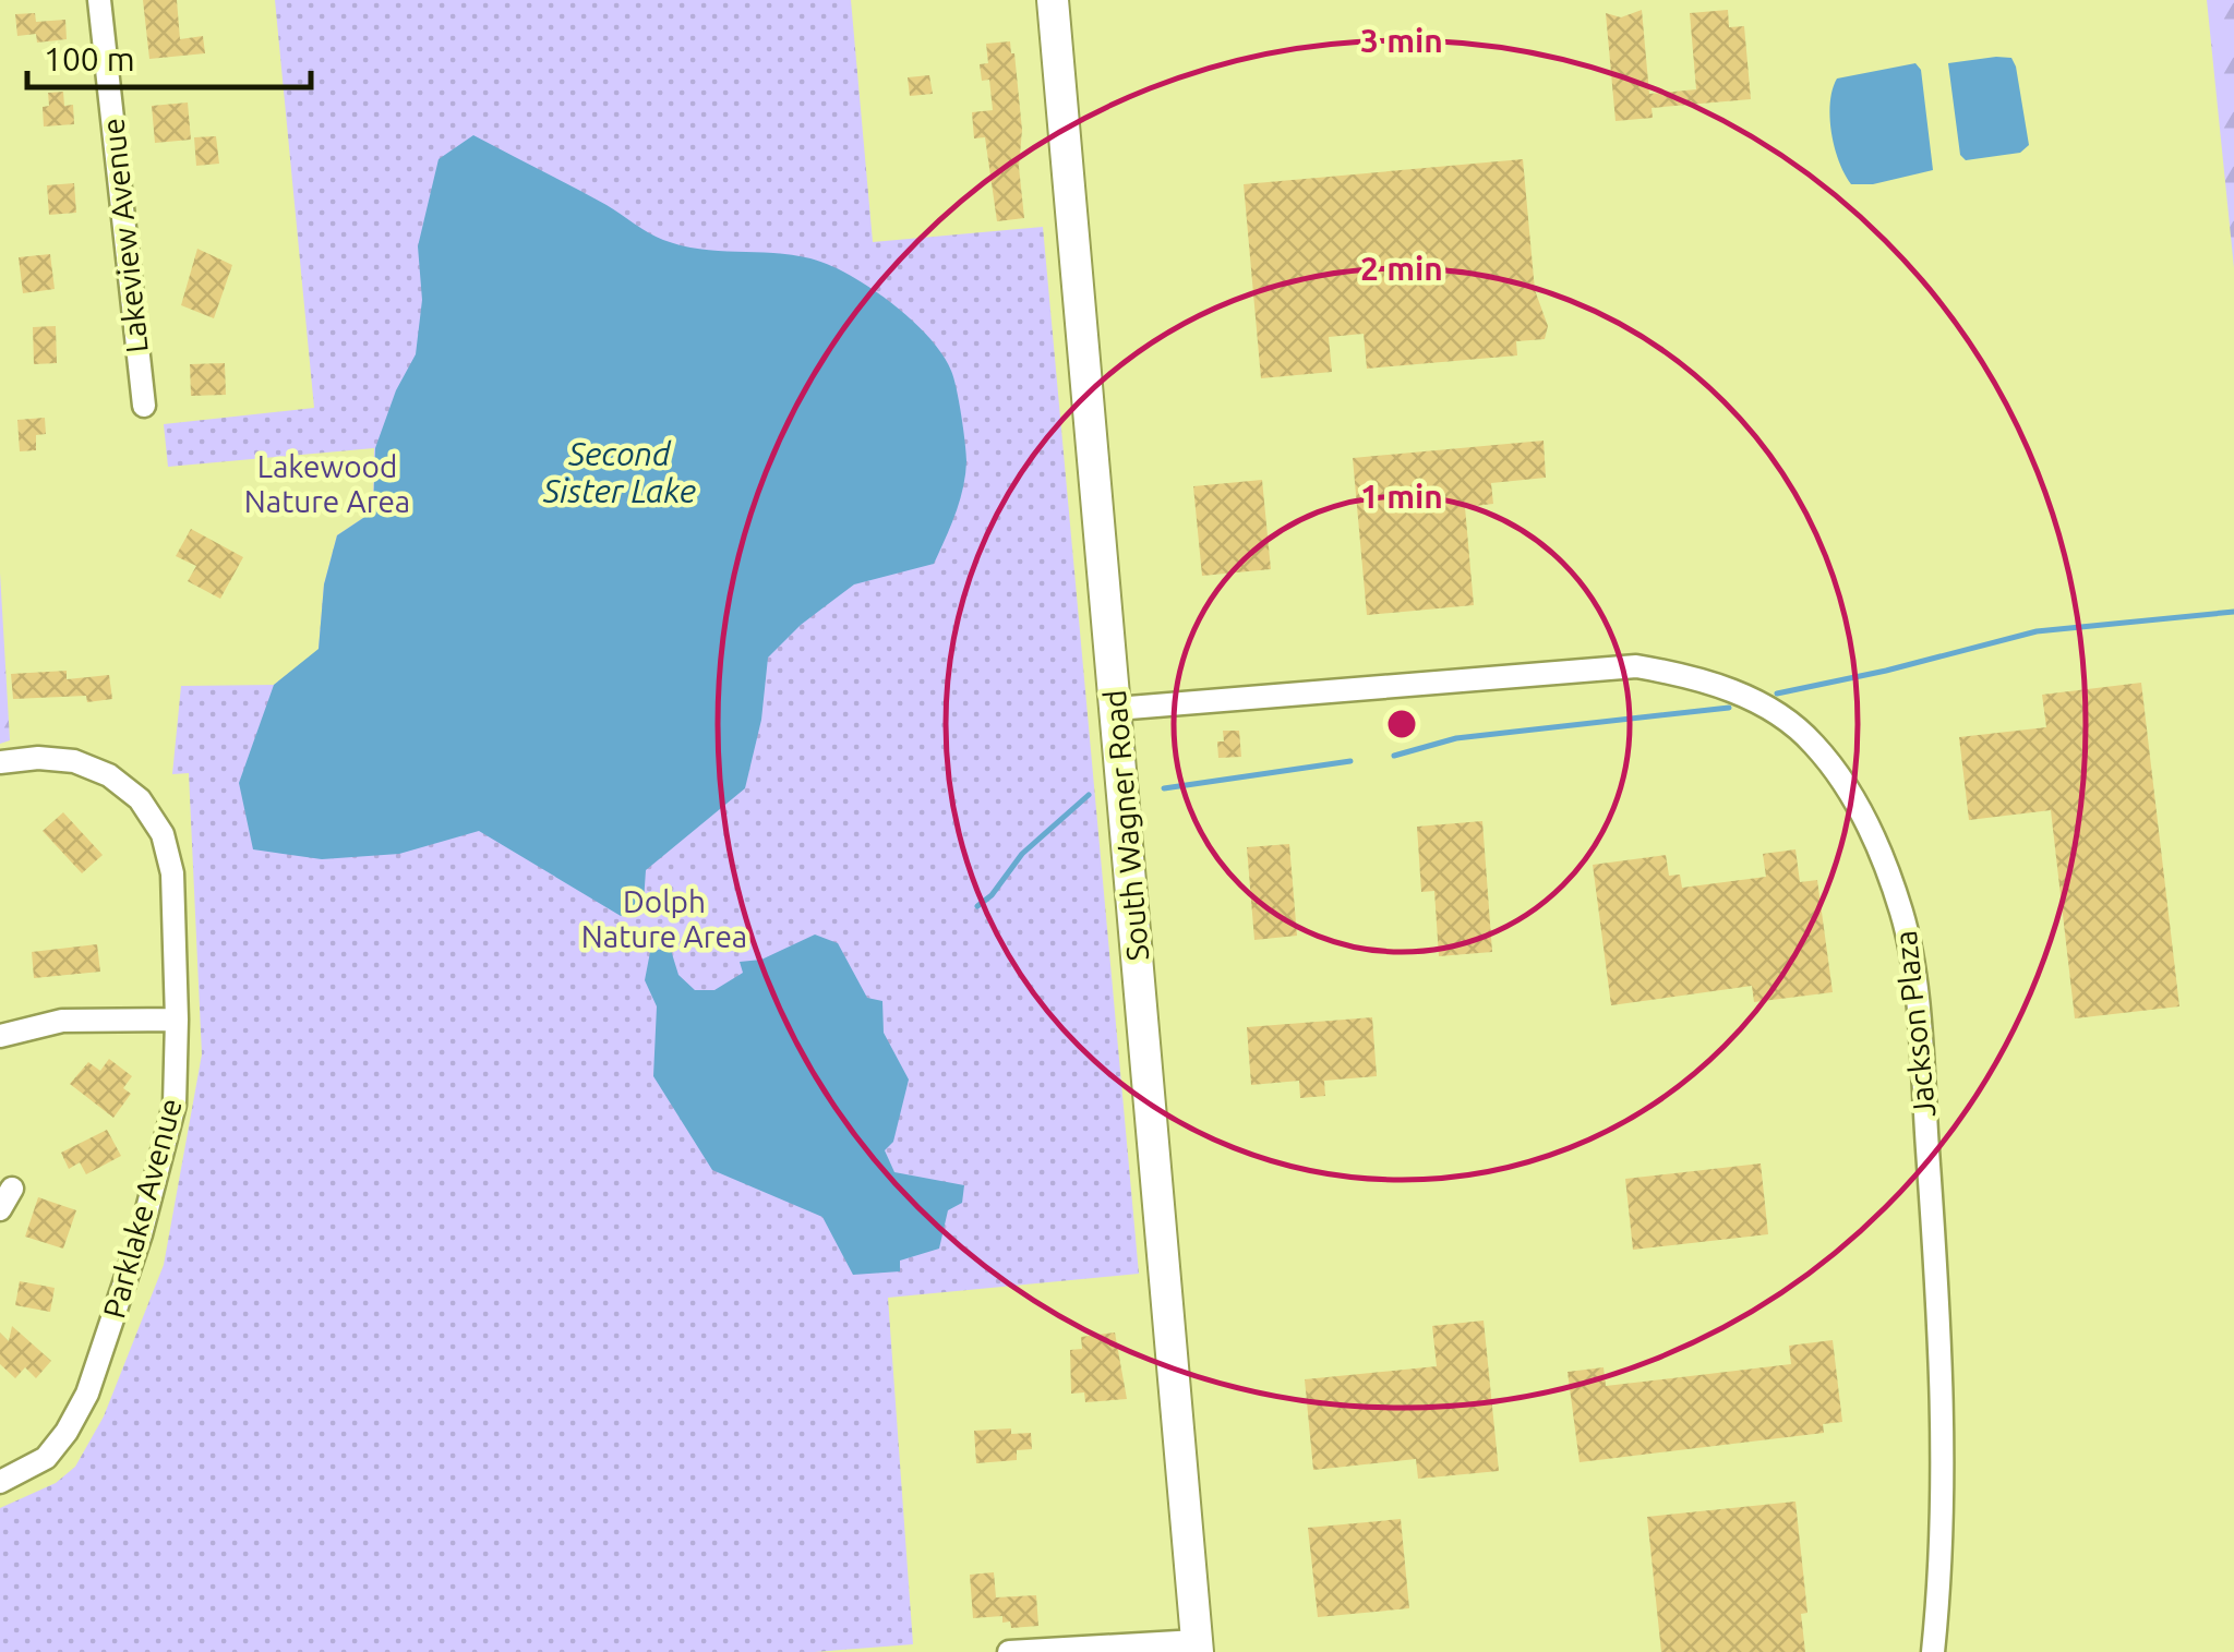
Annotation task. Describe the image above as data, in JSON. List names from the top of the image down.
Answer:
{
  "streets": {
    "main road": ["South Wagner Road"],
    "street": ["Lakeview Avenue", "Jackson Plaza", "Parklake Avenue"]
  },
  "crossings": [
    ["South Wagner Road", "Jackson Plaza"]
  ],
  "water": ["Second Sister Lake"],
  "parks": ["Lakewood Nature Area", "Dolph Nature Area"],
  "scale_bar": "100 m",
  "rings": ["3 min", "2 min", "1 min"]
}
